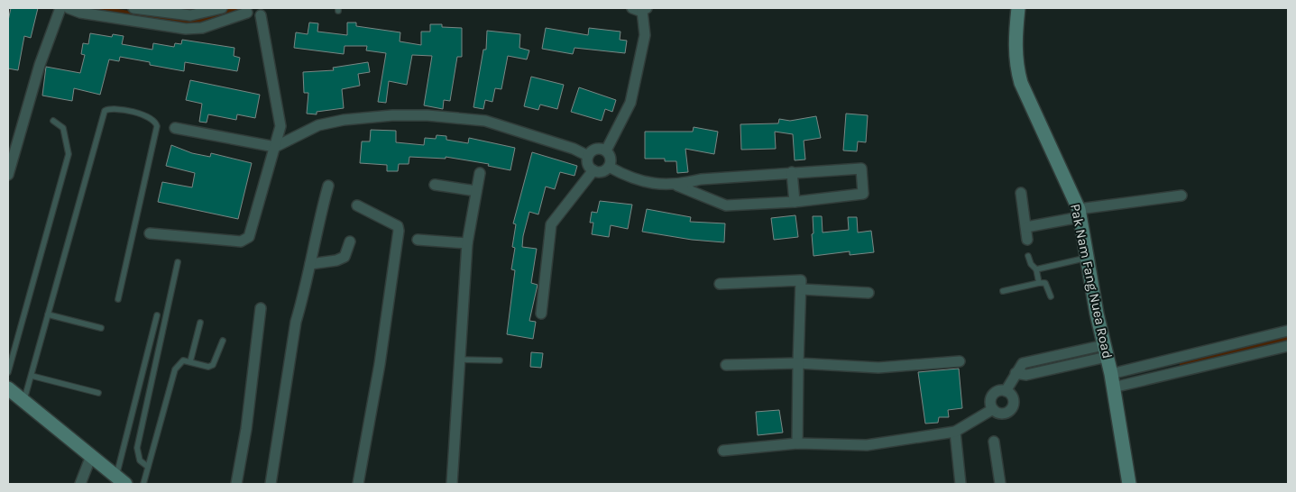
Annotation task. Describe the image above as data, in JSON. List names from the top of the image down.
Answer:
{
  "streets": {
    "street": ["Pak Nam Fang Nuea Road"]
  }
}
